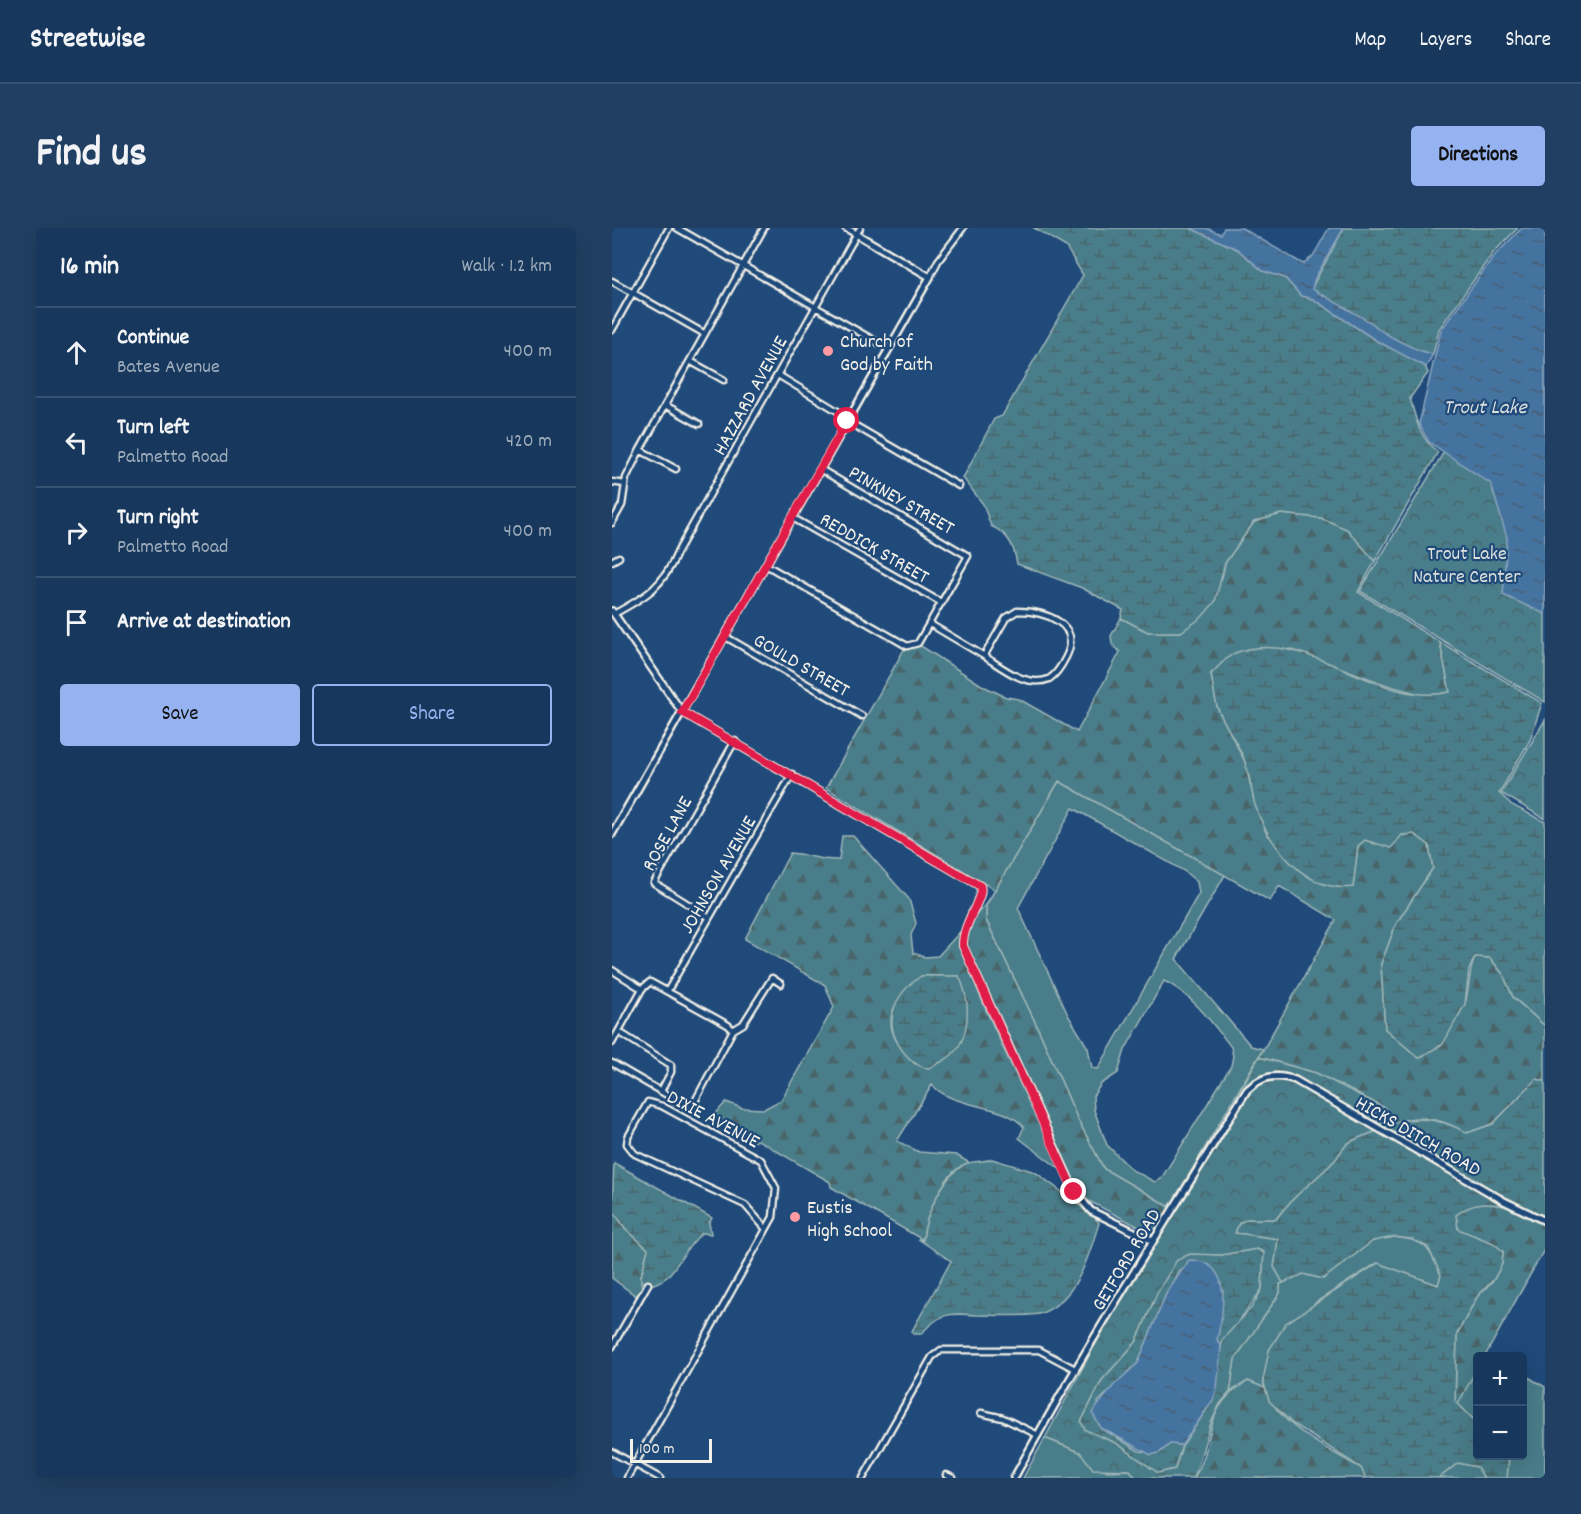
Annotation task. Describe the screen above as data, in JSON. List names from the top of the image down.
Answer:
{
  "streets": {
    "street": [
      "HAZZARD AVENUE",
      "PINKNEY STREET",
      "REDDICK STREET",
      "GOULD STREET",
      "ROSE LANE",
      "JOHNSON AVENUE",
      "DIXIE AVENUE",
      "HICKS DITCH ROAD",
      "GETFORD ROAD"
    ]
  },
  "crossings": [
    ["PINKNEY STREET", "REDDICK STREET"],
    ["ROSE LANE", "JOHNSON AVENUE"],
    ["HICKS DITCH ROAD", "GETFORD ROAD"]
  ],
  "water": ["Trout Lake"],
  "parks": ["Trout Lake Nature Center"],
  "places": ["Church of God by Faith", "Eustis High School"],
  "scale_bar": "100 m",
  "page": {
    "header": "Streetwise",
    "nav": ["Map", "Layers", "Share"],
    "title": "Find us",
    "buttons": [
      "Directions",
      ["Save", "Share"]
    ],
    "heading": ["16 min", "Walk · 1.2 km"],
    "list": [
      ["Continue", "Bates Avenue", "400 m"],
      ["Turn left", "Palmetto Road", "420 m"],
      ["Turn right", "Palmetto Road", "400 m"],
      "Arrive at destination"
    ],
    "map_buttons": ["+", "−"],
    "scale": "100 m"
  }
}
